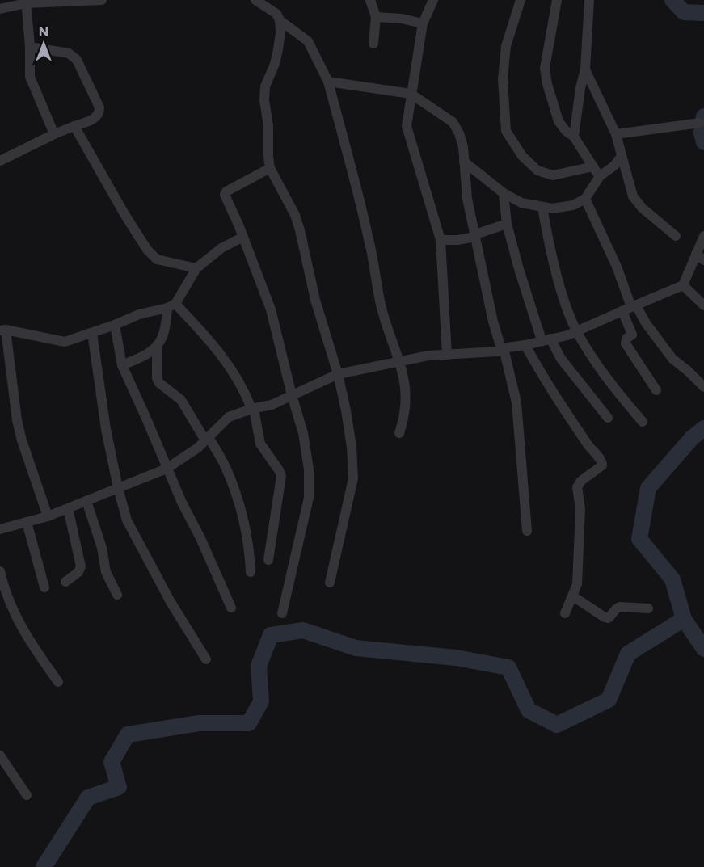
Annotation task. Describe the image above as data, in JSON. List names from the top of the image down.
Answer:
{
  "north": "top"
}
